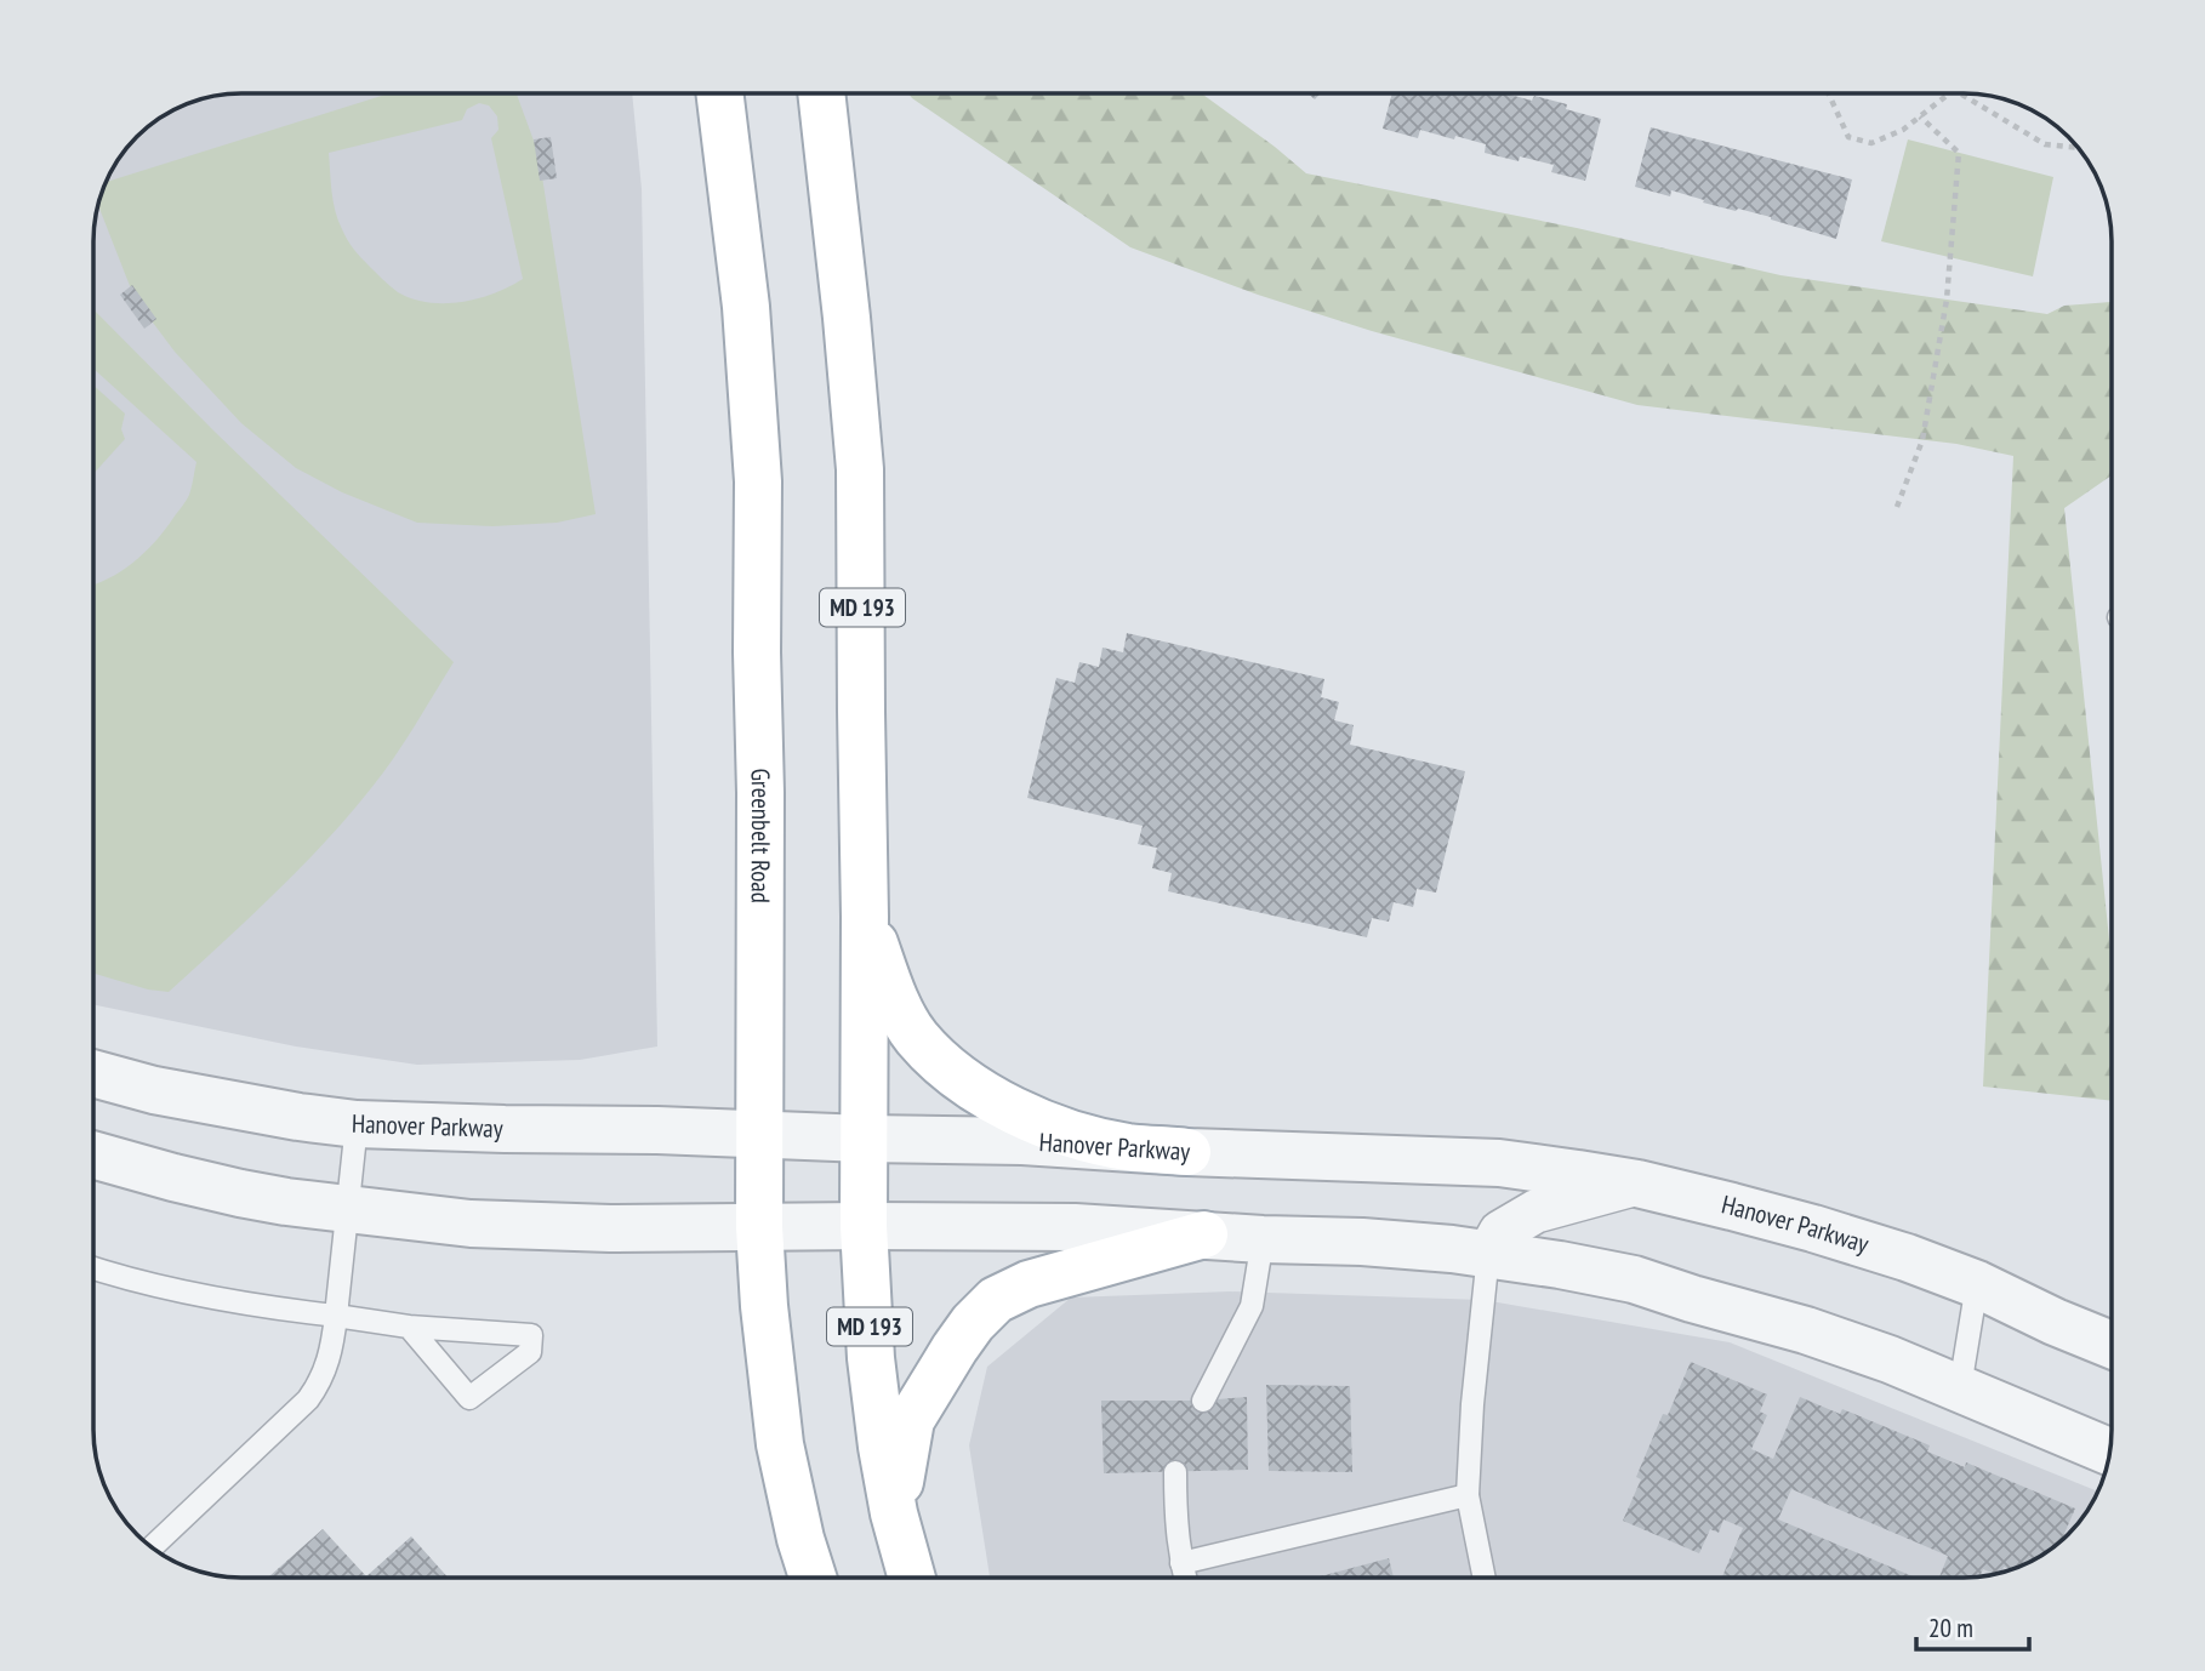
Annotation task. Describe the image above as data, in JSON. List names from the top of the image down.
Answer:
{
  "streets": {
    "main road": ["MD 193", "Greenbelt Road"],
    "street": ["Hanover Parkway"]
  },
  "crossings": [
    ["MD 193", "Hanover Parkway"],
    ["Greenbelt Road", "Hanover Parkway"]
  ],
  "scale_bar": "20 m"
}
